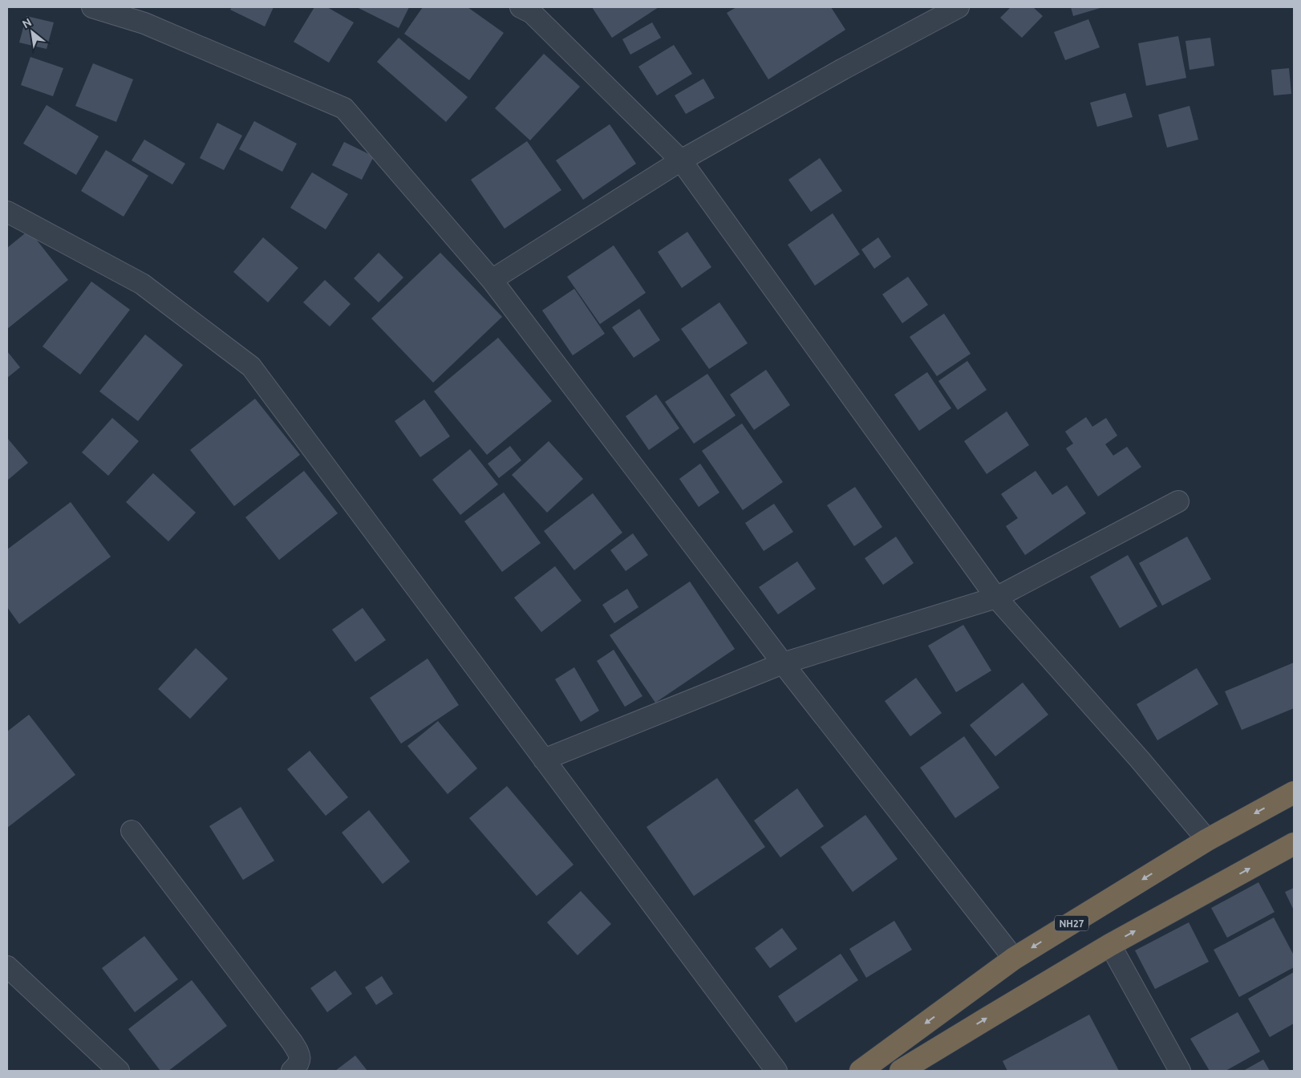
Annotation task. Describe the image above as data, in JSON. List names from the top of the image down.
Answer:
{
  "streets": {
    "highway": ["NH27"]
  },
  "north": "top left"
}
